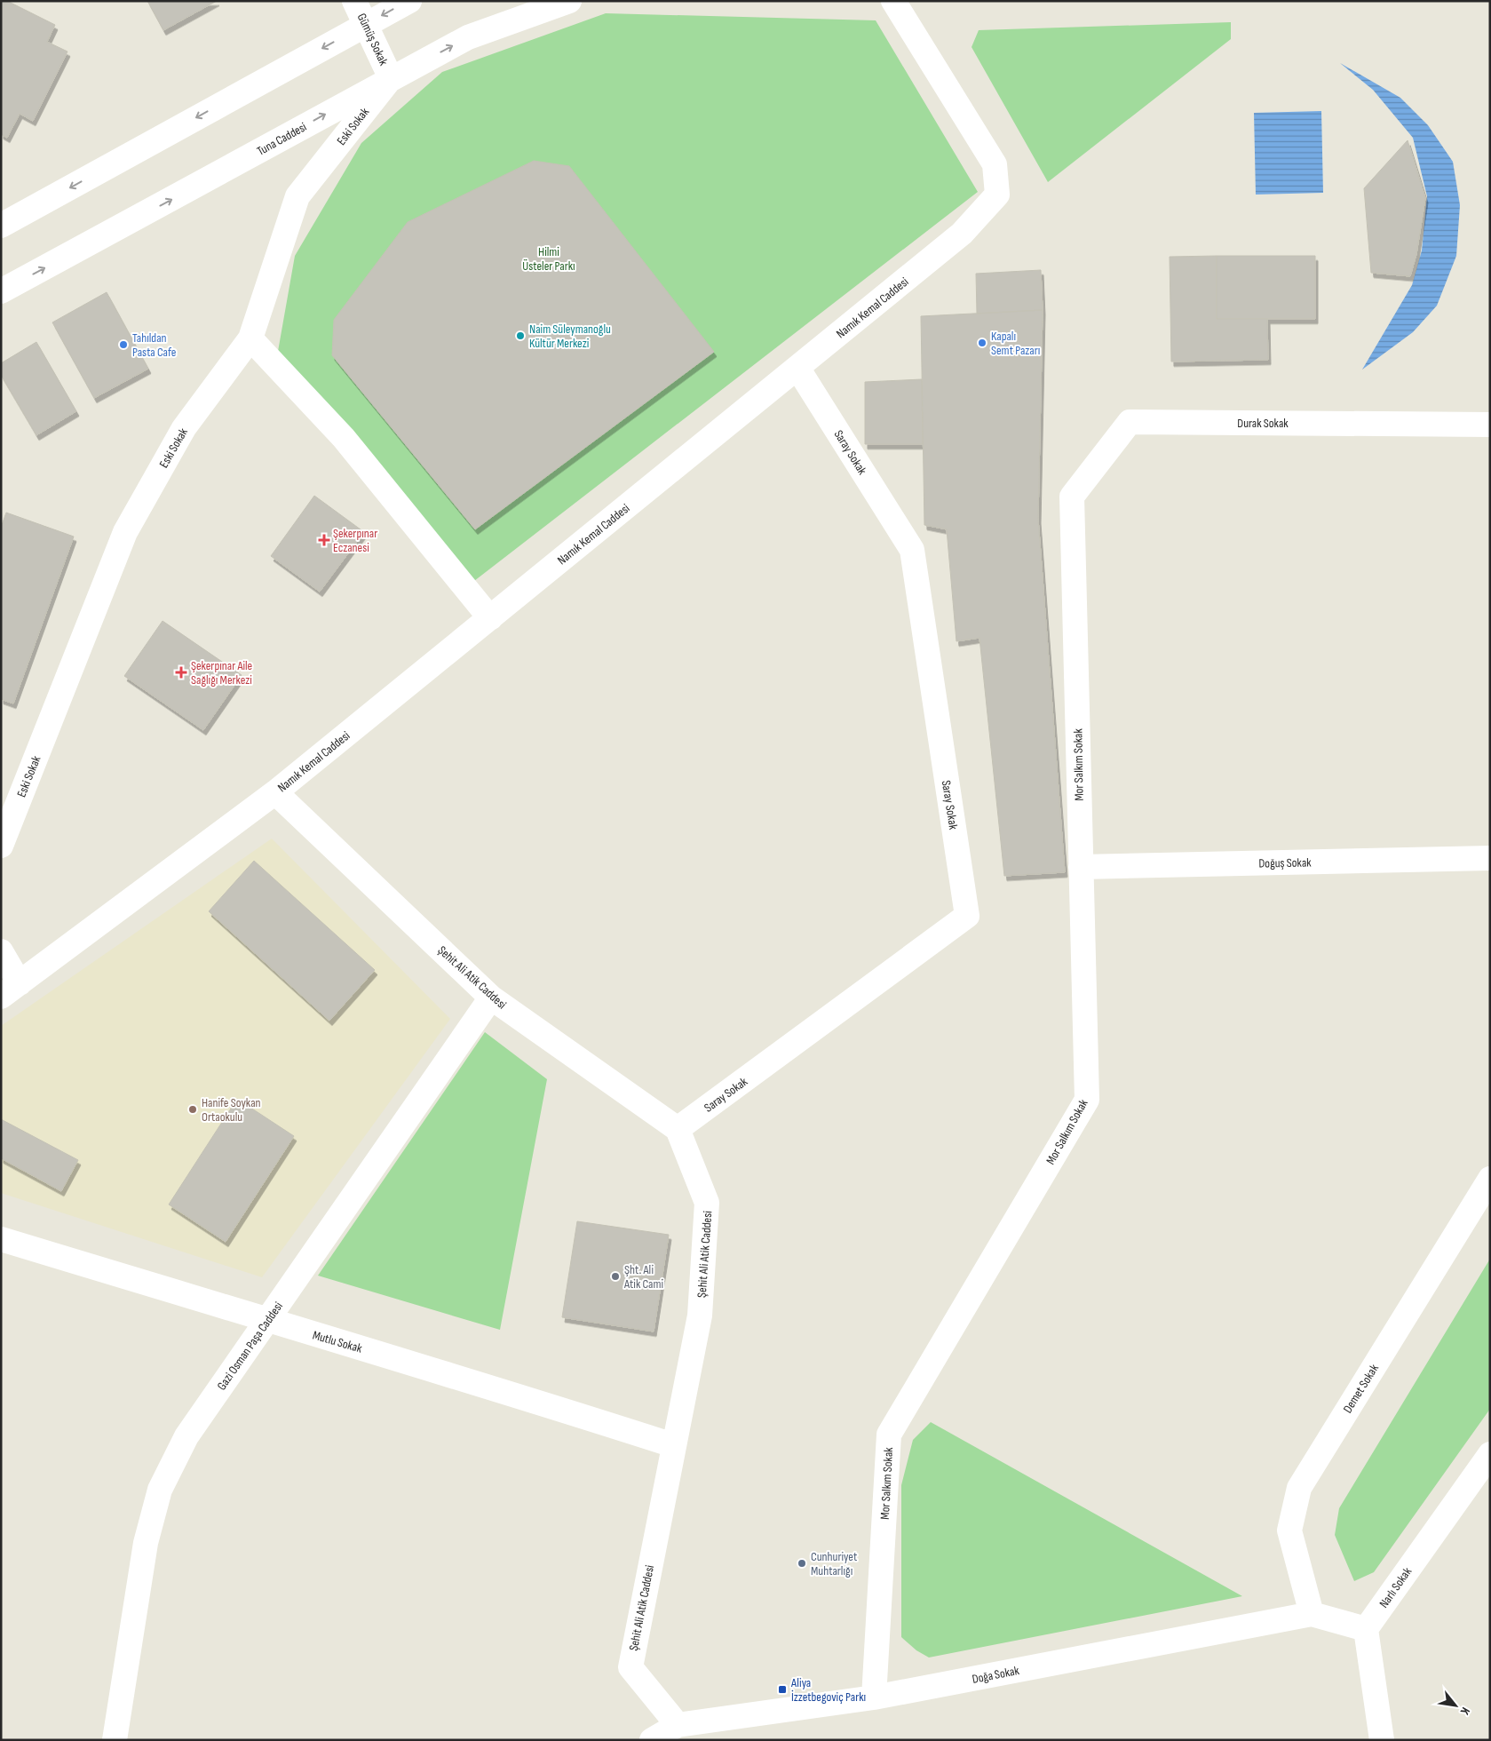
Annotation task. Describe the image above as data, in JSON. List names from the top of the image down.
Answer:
{
  "streets": {
    "street": [
      "Gümüş Sokak",
      "Eski Sokak",
      "Tuna Caddesi",
      "Namık Kemal Caddesi",
      "Durak Sokak",
      "Saray Sokak",
      "Mor Salkım Sokak",
      "Doğuş Sokak",
      "Şehit Ali Atik Caddesi",
      "Mutlu Sokak",
      "Gazi Osman Paşa Caddesi",
      "Demet Sokak",
      "Narlı Sokak",
      "Doğa Sokak"
    ]
  },
  "crossings": [
    ["Gümüş Sokak", "Eski Sokak"],
    ["Gümüş Sokak", "Tuna Caddesi"],
    ["Eski Sokak", "Tuna Caddesi"],
    ["Namık Kemal Caddesi", "Saray Sokak"],
    ["Namık Kemal Caddesi", "Şehit Ali Atik Caddesi"],
    ["Durak Sokak", "Mor Salkım Sokak"],
    ["Saray Sokak", "Şehit Ali Atik Caddesi"],
    ["Mor Salkım Sokak", "Doğuş Sokak"],
    ["Mor Salkım Sokak", "Doğa Sokak"],
    ["Şehit Ali Atik Caddesi", "Mutlu Sokak"],
    ["Şehit Ali Atik Caddesi", "Gazi Osman Paşa Caddesi"],
    ["Şehit Ali Atik Caddesi", "Doğa Sokak"],
    ["Mutlu Sokak", "Gazi Osman Paşa Caddesi"],
    ["Demet Sokak", "Doğa Sokak"]
  ],
  "parks": ["Hilmi Üsteler Parkı"],
  "places": {
    "other": [
      "Naim Süleymanoğlu Kültür Merkezi",
      "Kapalı Semt Pazarı",
      "Tahıldan Pasta Cafe",
      "Hanife Soykan Ortaokulu",
      "Şht. Ali Atik Cami",
      "Cunhuriyet Muhtarlığı"
    ],
    "health": ["Şekerpınar Eczanesi", "Şekerpınar Aile Sağlığı Merkezi"],
    "transit": ["Aliya İzzetbegoviç Parkı"]
  },
  "north": "bottom right"
}
